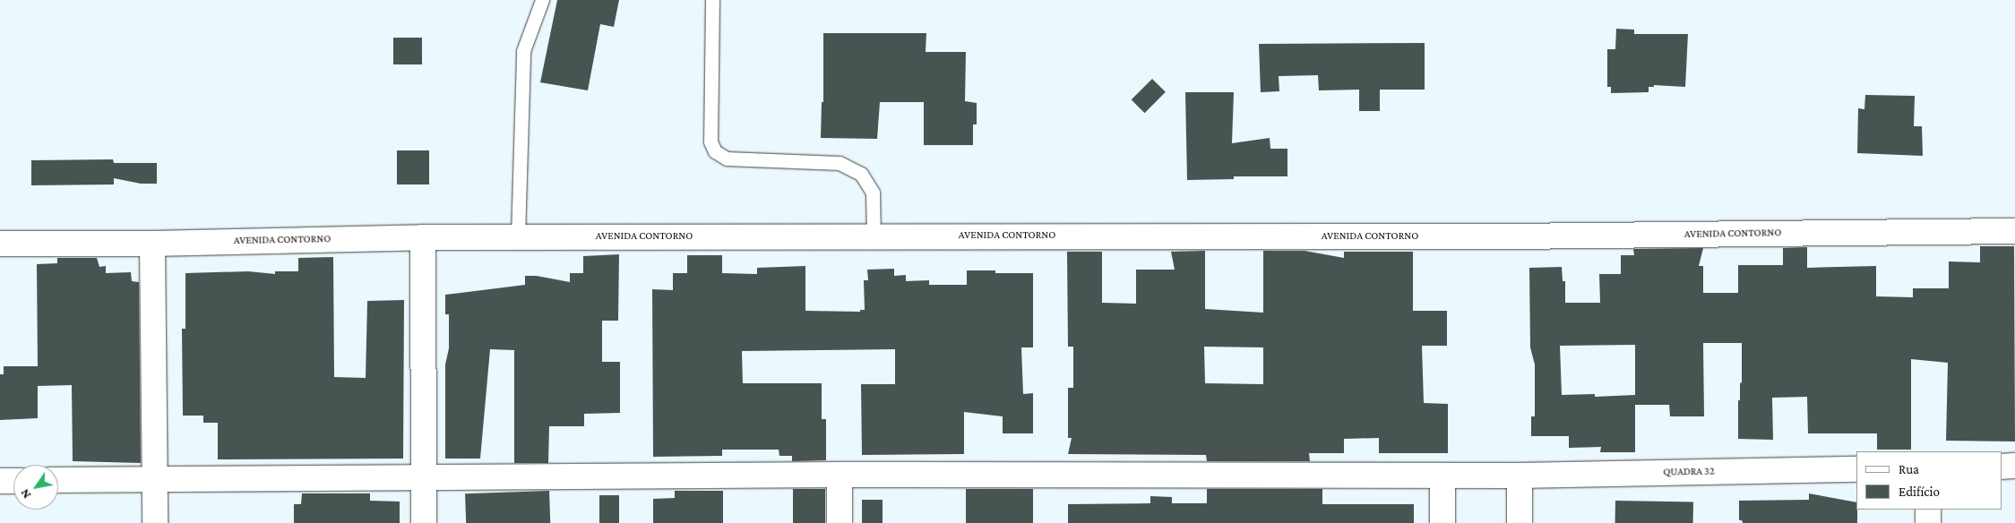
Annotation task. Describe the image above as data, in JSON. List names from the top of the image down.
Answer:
{
  "streets": {
    "street": ["AVENIDA CONTORNO", "QUADRA 32"]
  },
  "legend": ["Rua", "Edifício"],
  "north": "bottom left"
}
